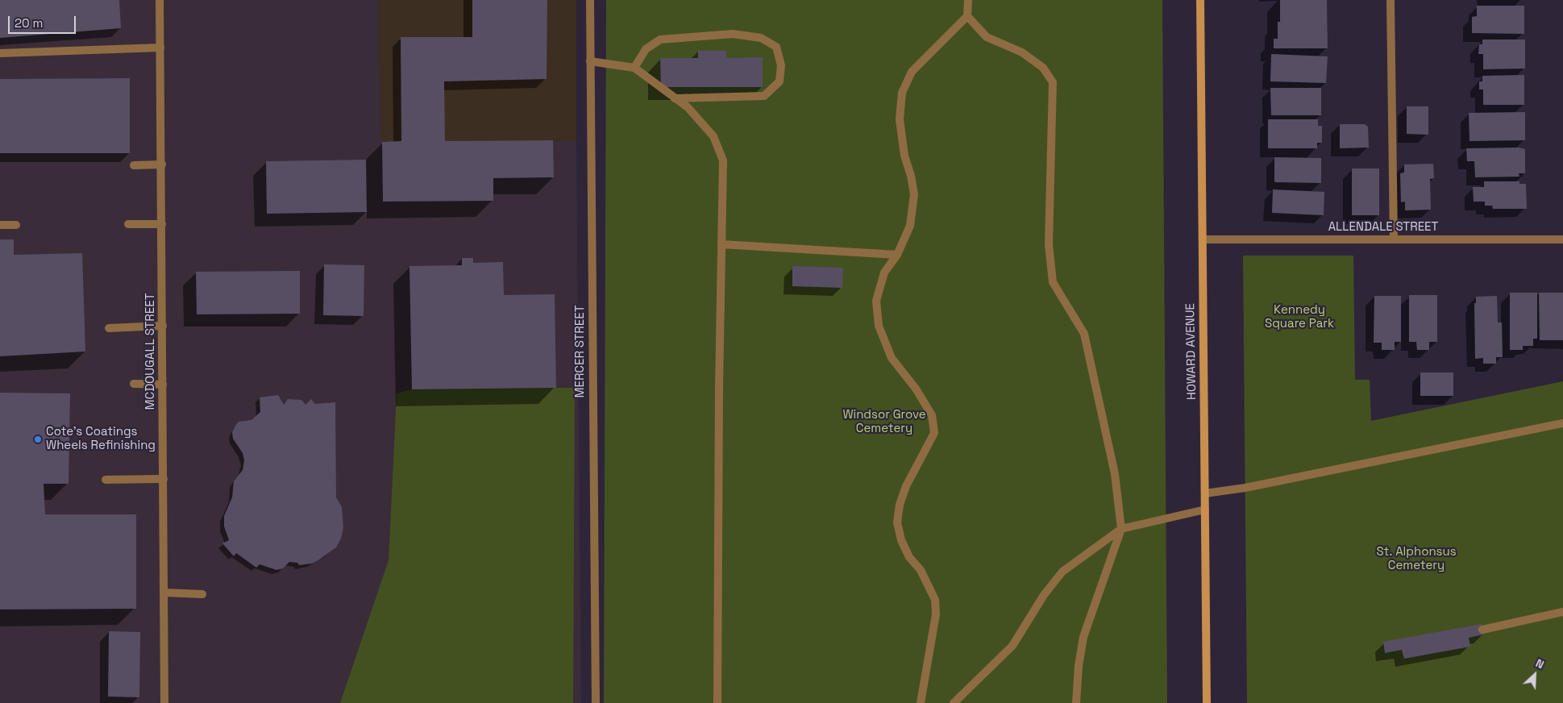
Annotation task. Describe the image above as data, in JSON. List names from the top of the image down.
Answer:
{
  "streets": {
    "main road": ["HOWARD AVENUE"],
    "street": ["ALLENDALE STREET", "MCDOUGALL STREET", "MERCER STREET"]
  },
  "crossings": [
    ["ALLENDALE STREET", "HOWARD AVENUE"]
  ],
  "parks": ["Kennedy Square Park", "Windsor Grove Cemetery", "St. Alphonsus Cemetery"],
  "places": ["Cote's Coatings Wheels Refinishing"],
  "scale_bar": "20 m",
  "north": "top right"
}
